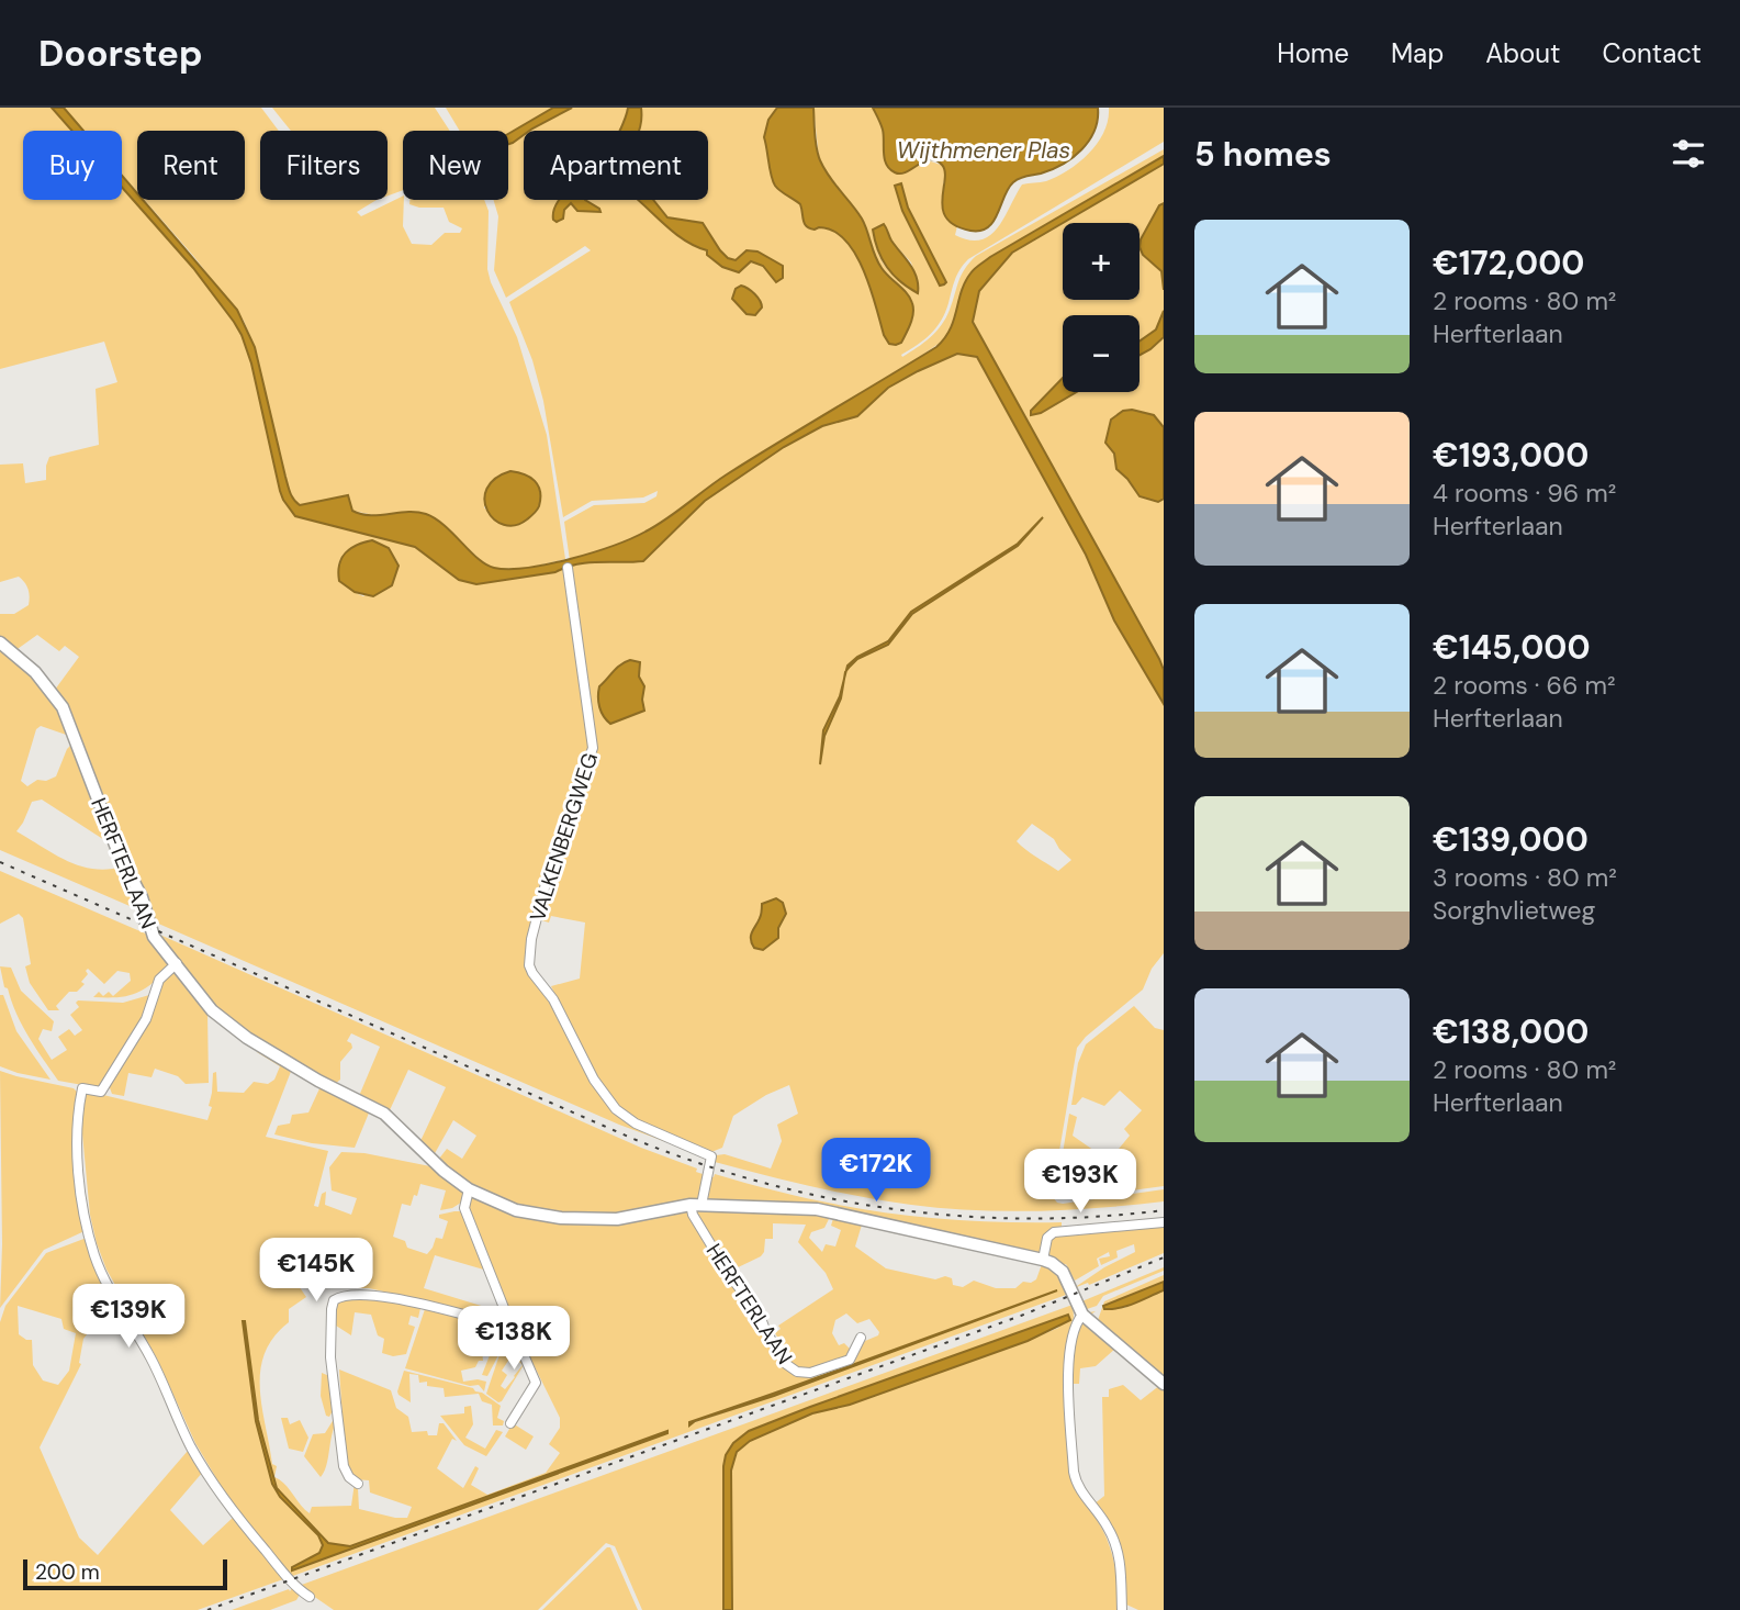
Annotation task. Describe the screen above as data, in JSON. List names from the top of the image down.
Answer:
{
  "streets": {
    "street": ["VALKENBERGWEG", "HERFTERLAAN"]
  },
  "crossings": [
    ["VALKENBERGWEG", "HERFTERLAAN"]
  ],
  "water": ["Wijthmener Plas"],
  "scale_bar": "200 m",
  "page": {
    "header": "Doorstep",
    "nav": [
      "Home",
      "Map",
      "About",
      "Contact"
    ],
    "heading": "5 homes",
    "chip": [
      "Buy",
      "Rent",
      "Filters",
      "New",
      "Apartment"
    ],
    "list": [
      {
        "name": "€172,000",
        "note": "2 rooms · 80 m² · Herfterlaan"
      },
      {
        "name": "€193,000",
        "note": "4 rooms · 96 m² · Herfterlaan"
      },
      {
        "name": "€145,000",
        "note": "2 rooms · 66 m² · Herfterlaan"
      },
      {
        "name": "€139,000",
        "note": "3 rooms · 80 m² · Sorghvlietweg"
      },
      {
        "name": "€138,000",
        "note": "2 rooms · 80 m² · Herfterlaan"
      }
    ],
    "map_buttons": ["+", "−"],
    "price": [
      "€172K",
      "€193K",
      "€145K",
      "€139K",
      "€138K"
    ],
    "scale": "200 m"
  }
}
